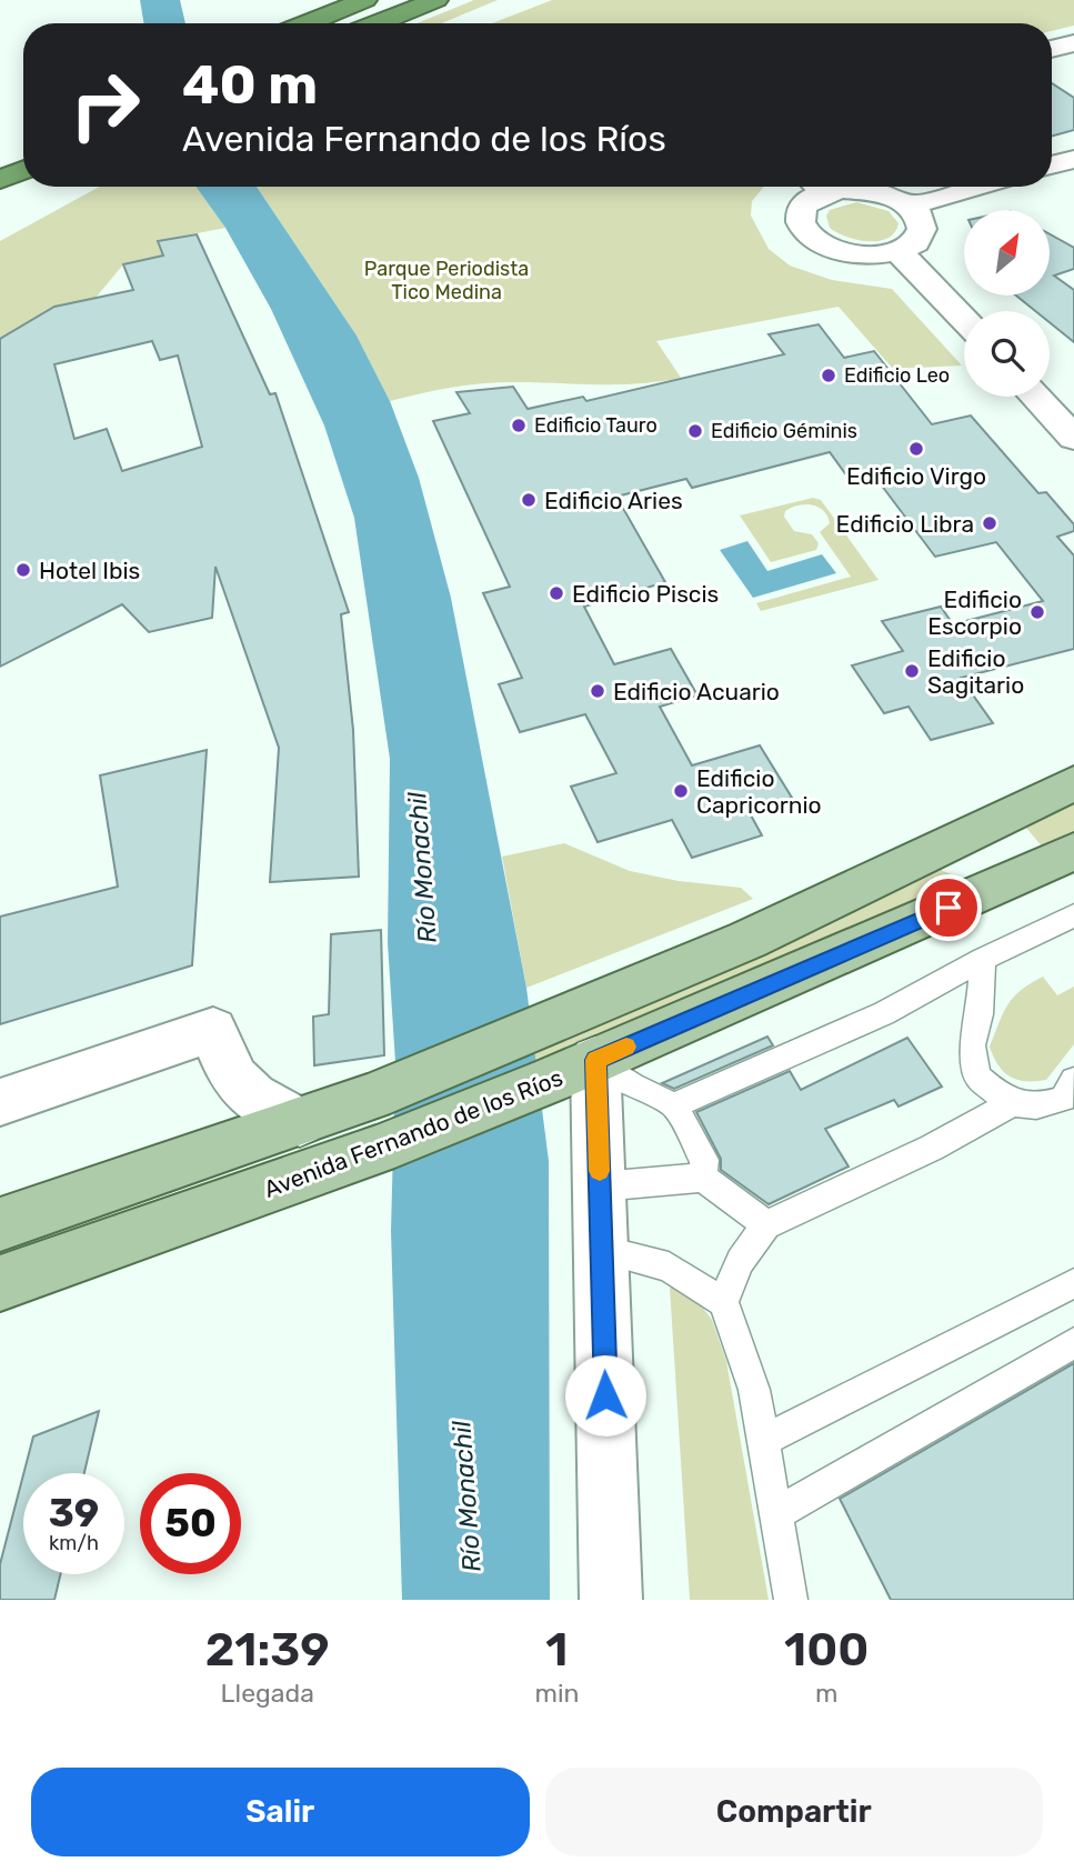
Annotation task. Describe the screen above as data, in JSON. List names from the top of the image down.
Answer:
{
  "streets": {
    "main road": ["Avenida Fernando de los Ríos"]
  },
  "water": ["Río Monachil"],
  "parks": ["Parque Periodista Tico Medina"],
  "places": [
    "Edificio Leo",
    "Edificio Tauro",
    "Edificio Géminis",
    "Edificio Virgo",
    "Edificio Aries",
    "Edificio Libra",
    "Hotel Ibis",
    "Edificio Piscis",
    "Edificio Escorpio",
    "Edificio Sagitario",
    "Edificio Acuario",
    "Edificio Capricornio"
  ],
  "north": "top right",
  "page": {
    "turn": ["40 m", "Avenida Fernando de los Ríos"],
    "speed": "39 km/h",
    "limit": "50",
    "eta": [
      "21:39",
      "Llegada",
      "1",
      "min",
      "100",
      "m"
    ],
    "buttons": ["Salir", "Compartir"]
  }
}
